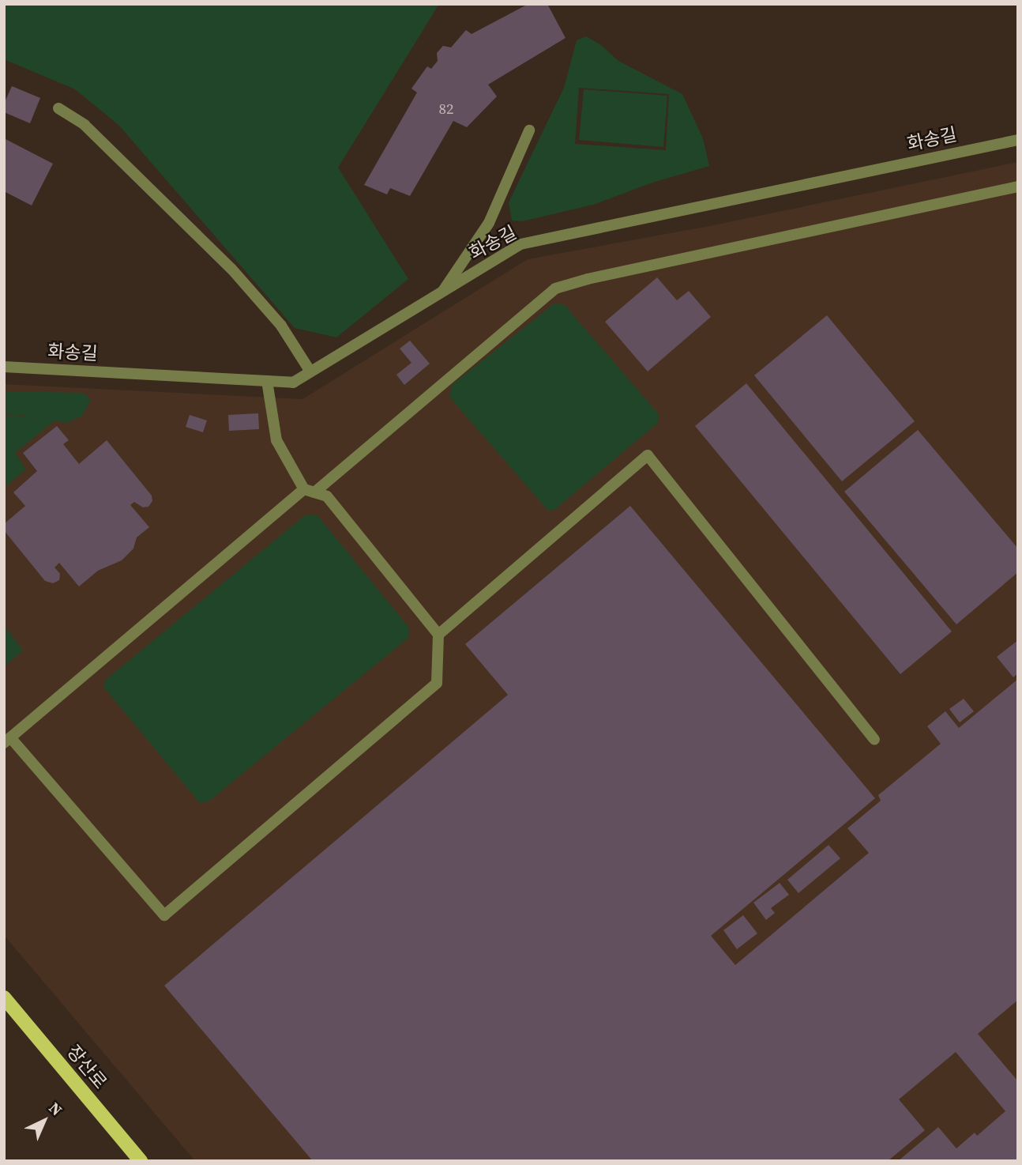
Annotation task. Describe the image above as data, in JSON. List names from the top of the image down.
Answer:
{
  "streets": {
    "main road": ["장산로"],
    "street": ["화송길"]
  },
  "house_numbers": ["82"],
  "north": "top right"
}
